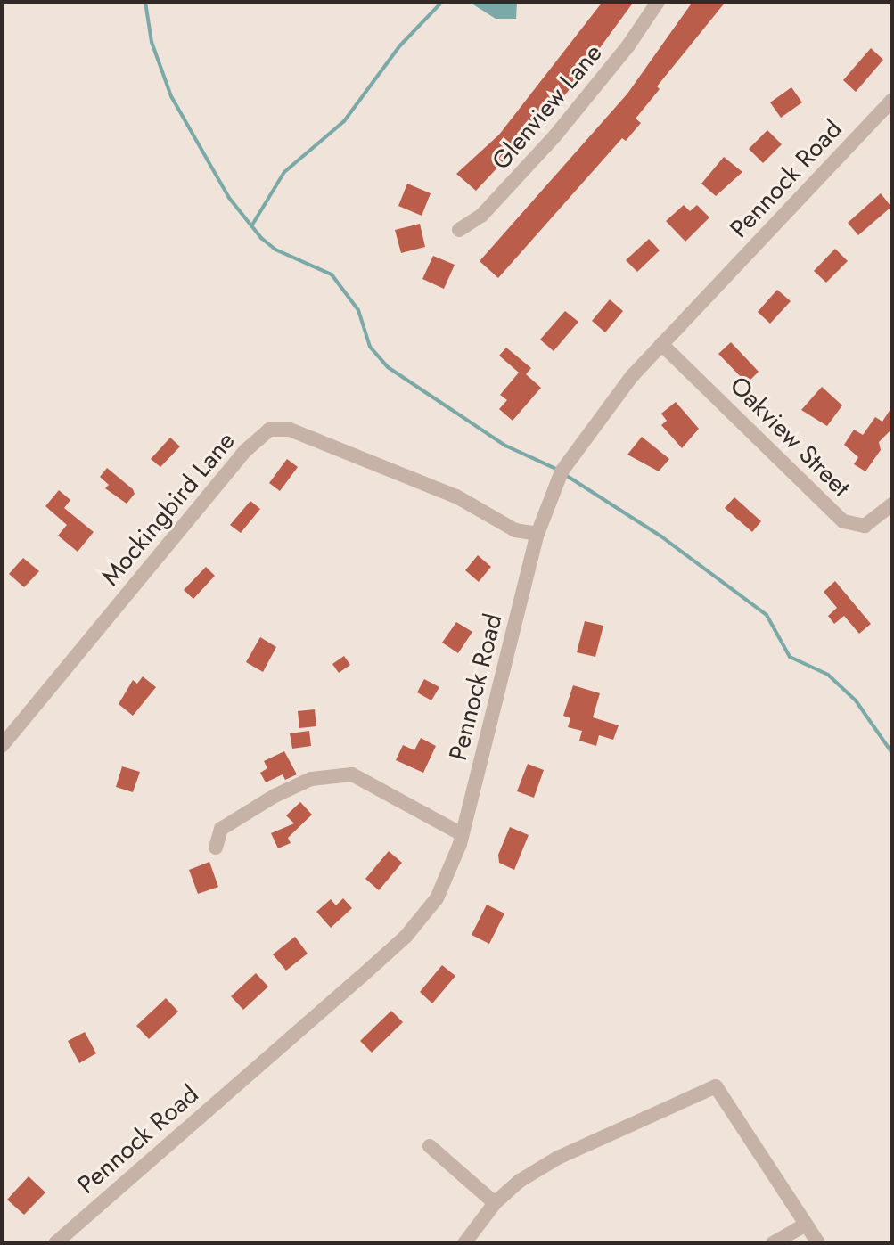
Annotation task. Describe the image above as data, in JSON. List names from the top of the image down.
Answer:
{
  "streets": {
    "street": [
      "Glenview Lane",
      "Pennock Road",
      "Oakview Street",
      "Mockingbird Lane"
    ]
  },
  "crossings": [
    ["Pennock Road", "Oakview Street"],
    ["Pennock Road", "Mockingbird Lane"]
  ]
}
